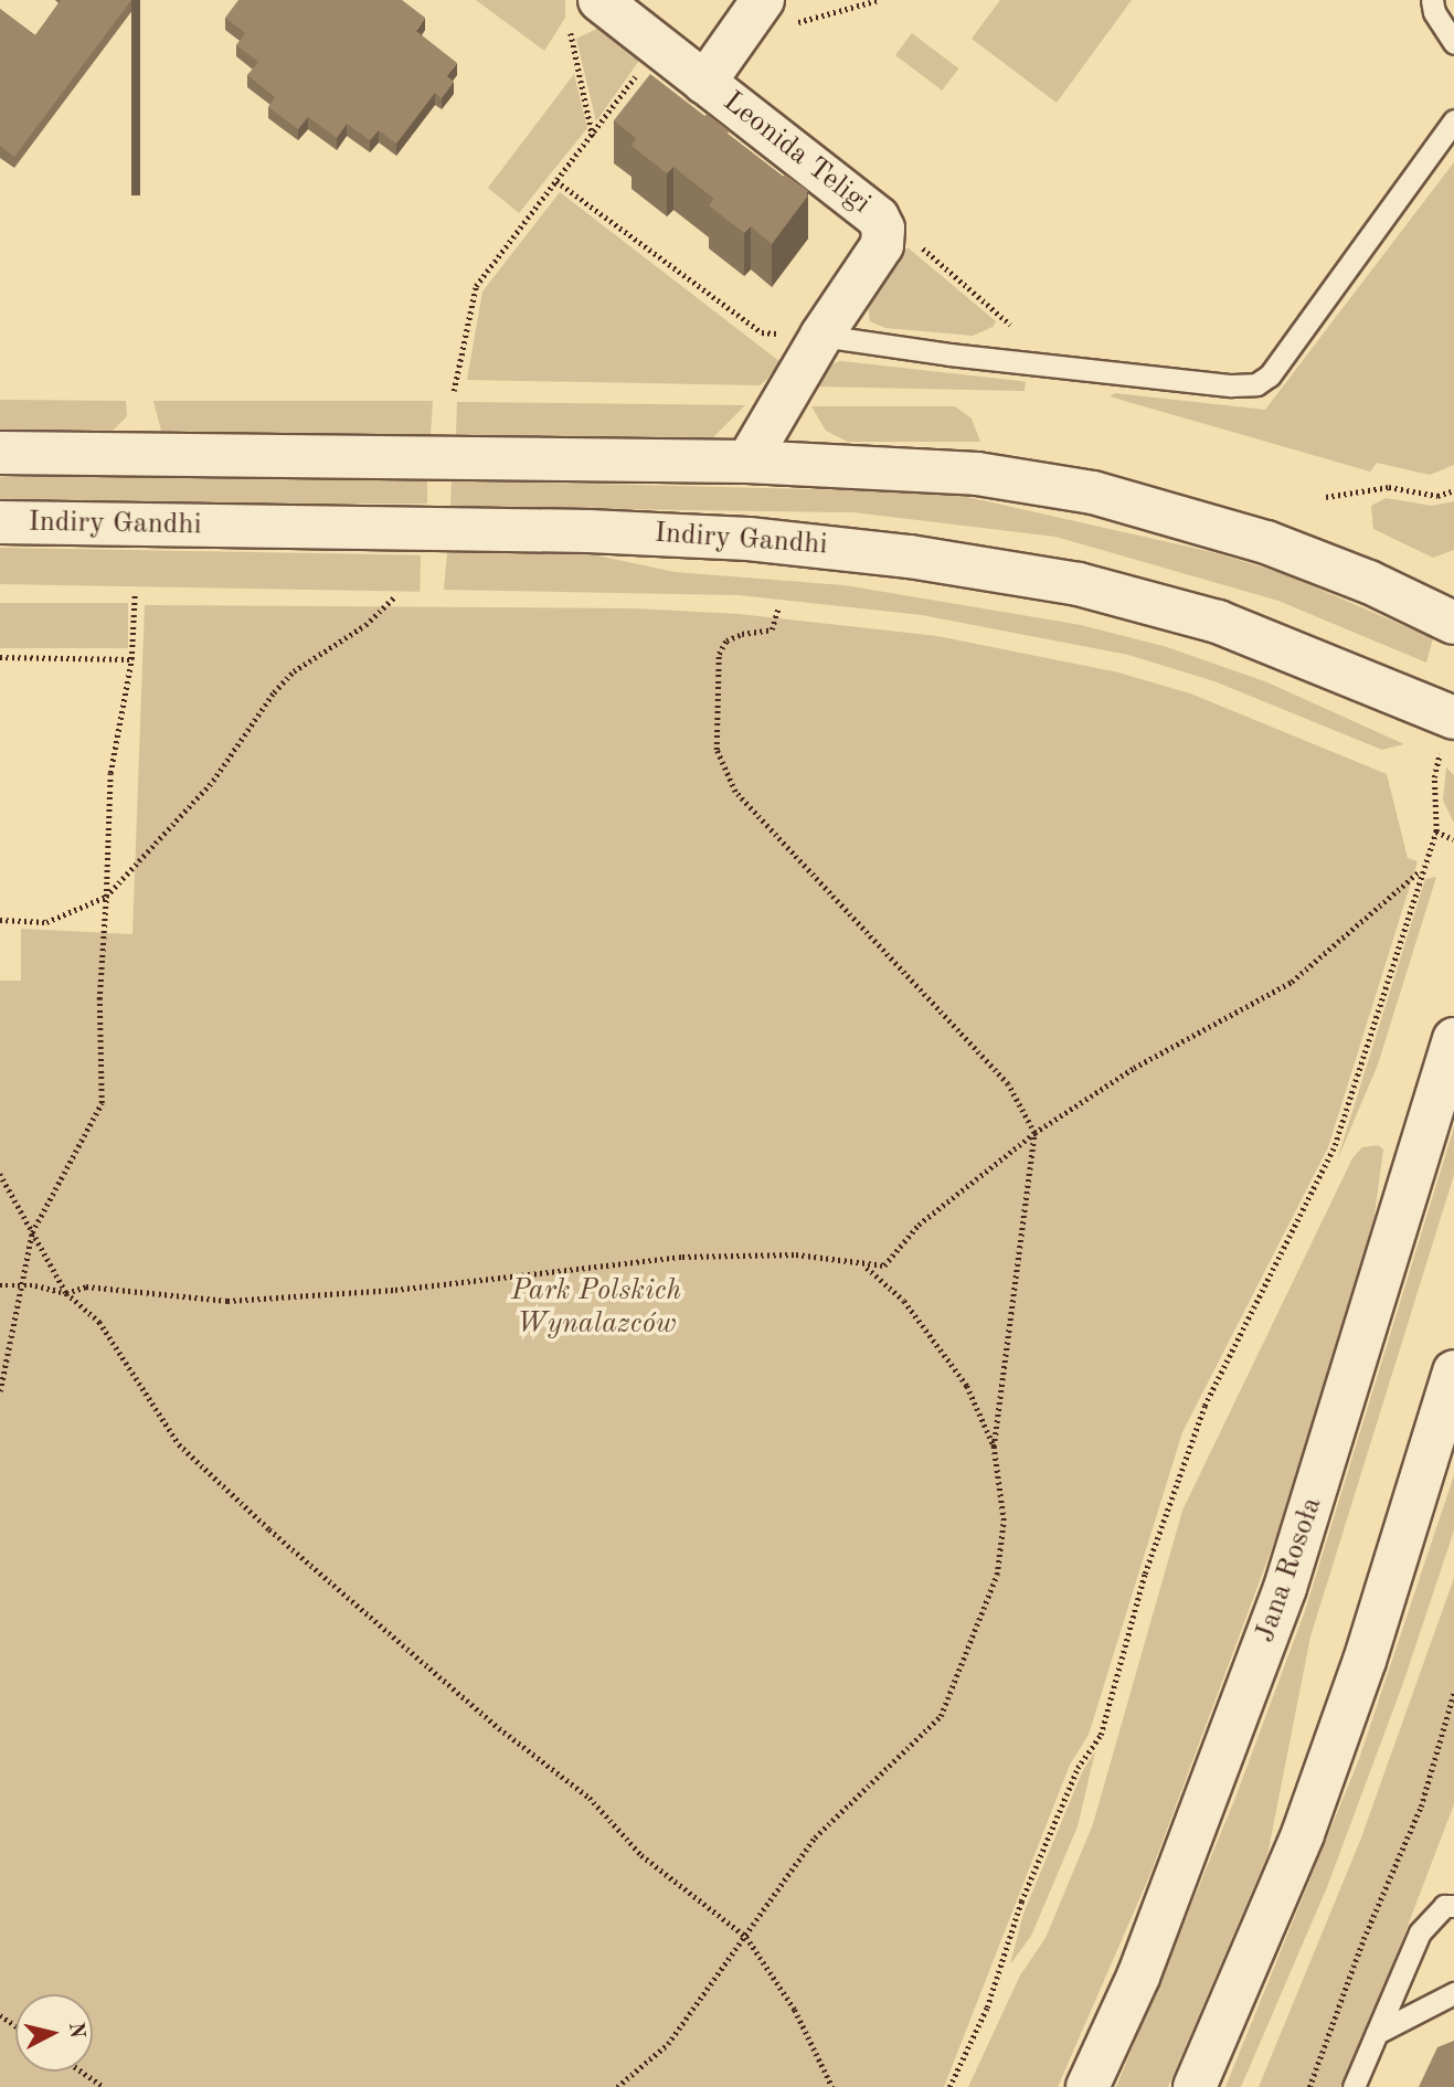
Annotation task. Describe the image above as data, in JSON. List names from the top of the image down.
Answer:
{
  "streets": {
    "street": ["Leonida Teligi", "Indiry Gandhi", "Jana Rosoła"]
  },
  "parks": ["Park Polskich Wynalazców"],
  "north": "right"
}
